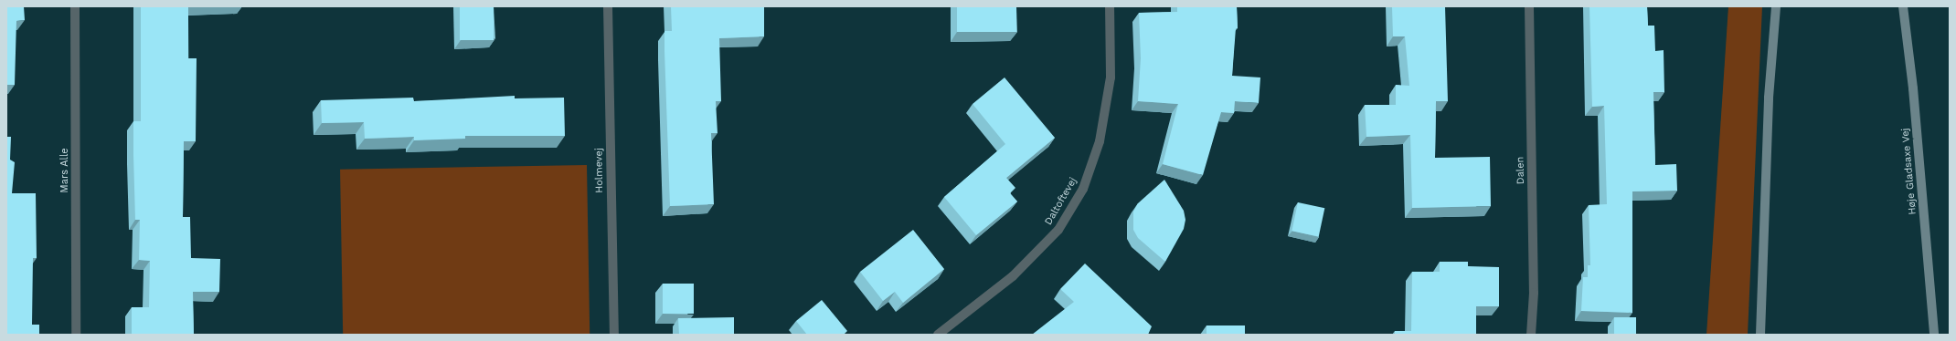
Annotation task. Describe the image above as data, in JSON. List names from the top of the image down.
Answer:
{
  "streets": {
    "street": [
      "Mars Alle",
      "Holmevej",
      "Dalen",
      "Høje Gladsaxe Vej",
      "Daltoftevej"
    ]
  }
}
